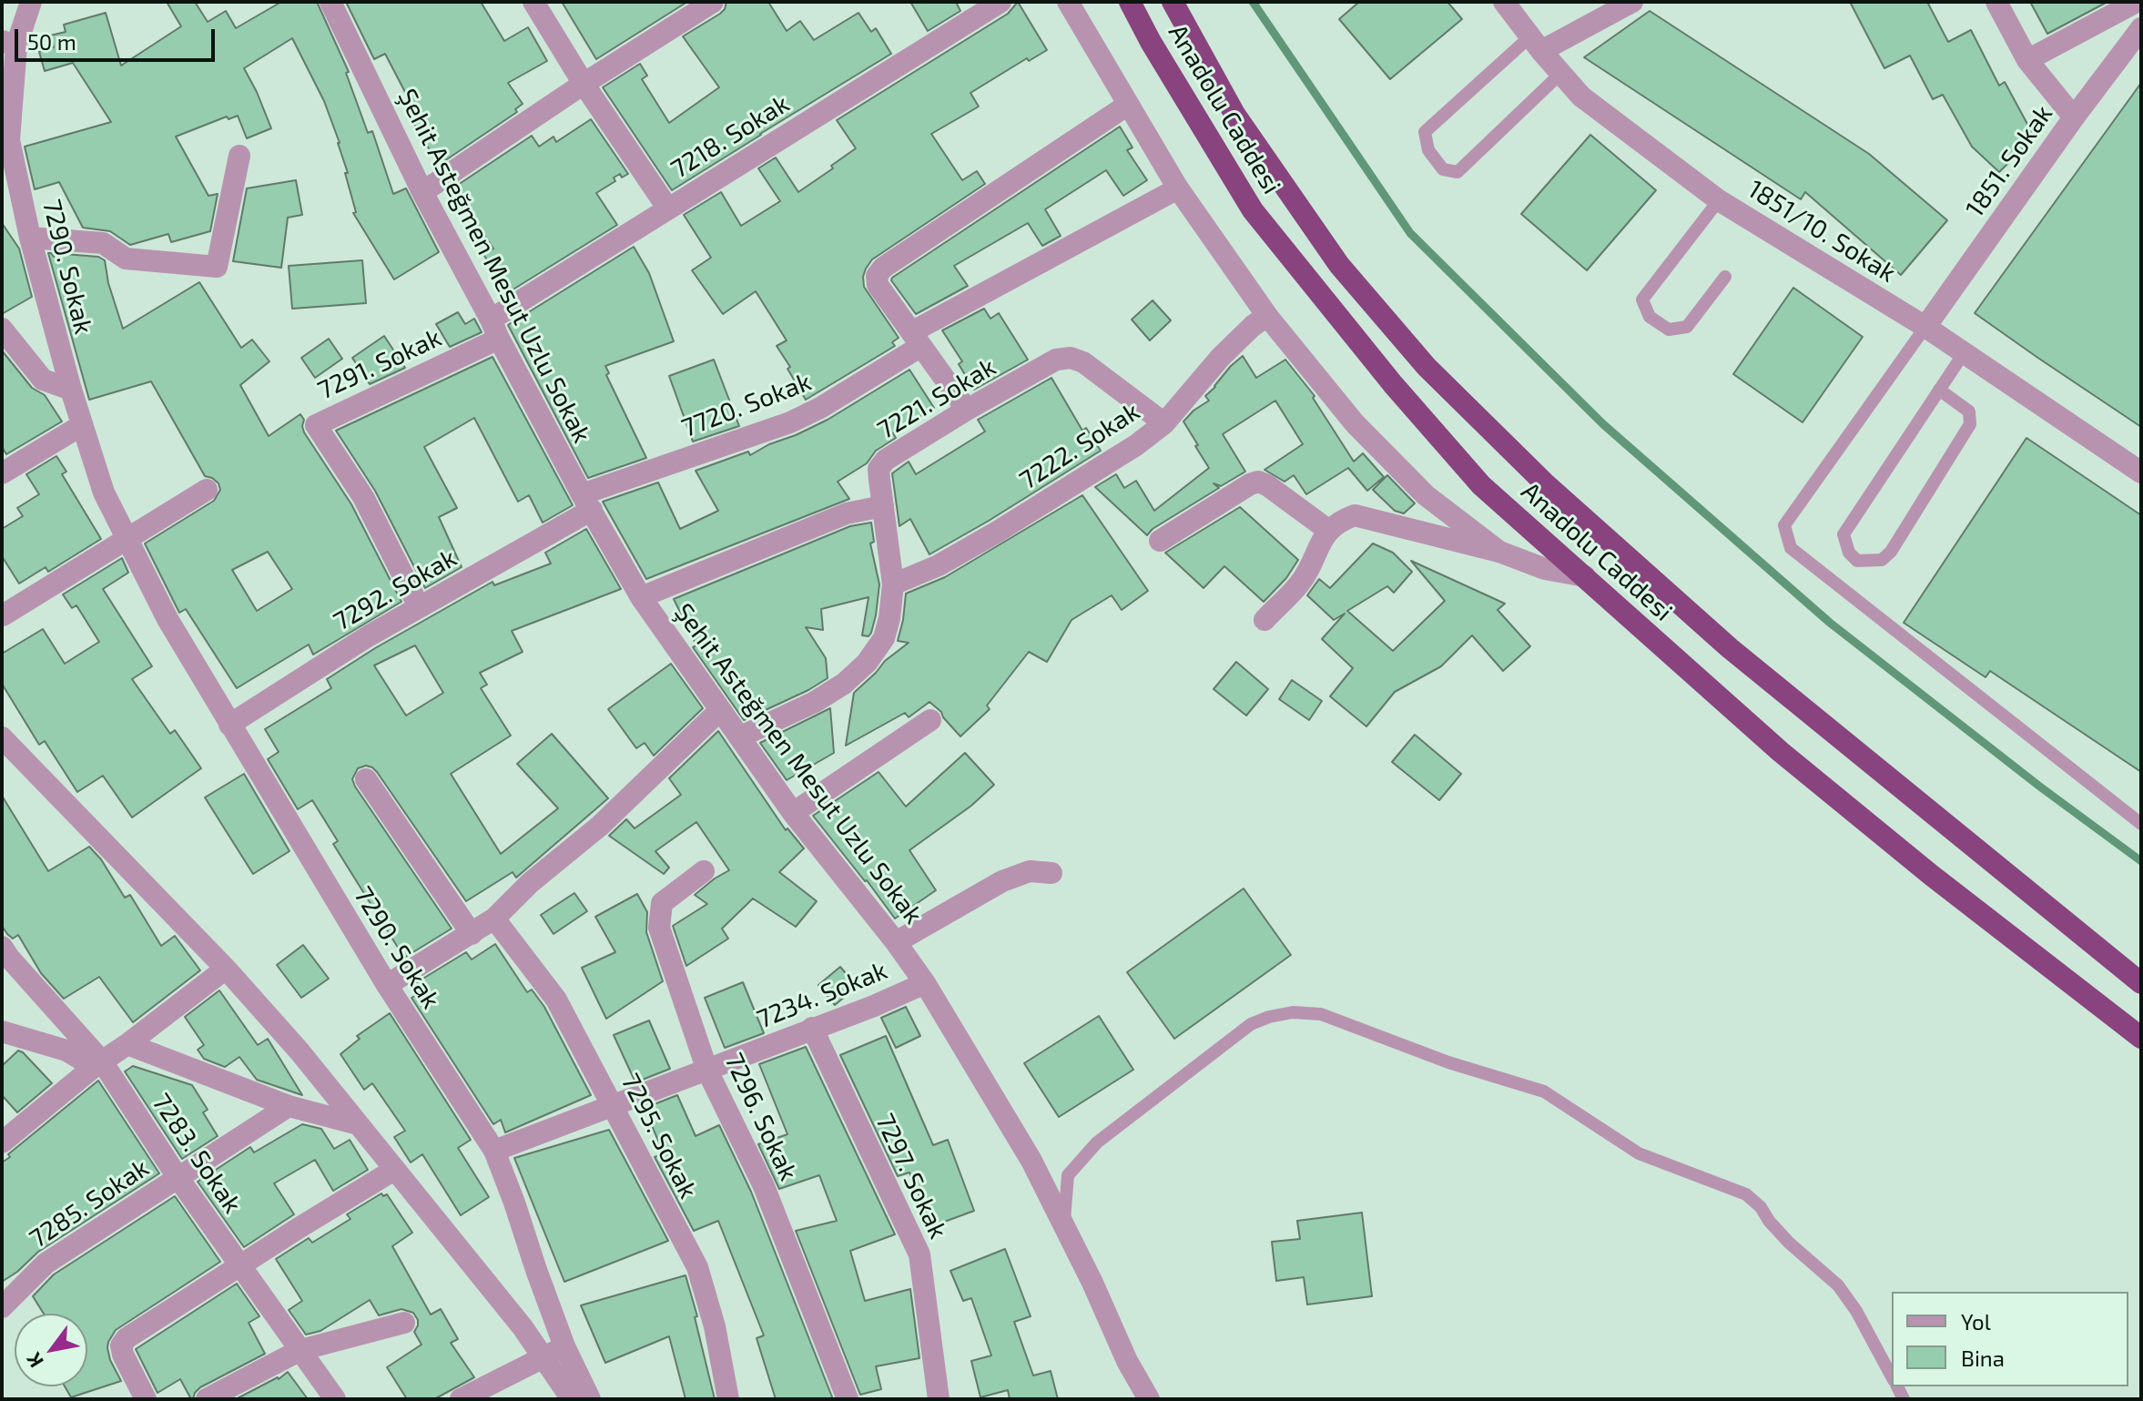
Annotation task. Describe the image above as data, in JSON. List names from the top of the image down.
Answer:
{
  "streets": {
    "highway": ["Anadolu Caddesi"],
    "street": [
      "7218. Sokak",
      "1851. Sokak",
      "1851/10. Sokak",
      "Şehit Asteğmen Mesut Uzlu Sokak",
      "7290. Sokak",
      "7291. Sokak",
      "7221. Sokak",
      "7720. Sokak",
      "7222. Sokak",
      "7292. Sokak",
      "7234. Sokak",
      "7296. Sokak",
      "7295. Sokak",
      "7283. Sokak",
      "7297. Sokak",
      "7285. Sokak"
    ]
  },
  "crossings": [
    ["7218. Sokak", "Şehit Asteğmen Mesut Uzlu Sokak"],
    ["7218. Sokak", "7291. Sokak"],
    ["1851. Sokak", "1851/10. Sokak"],
    ["Şehit Asteğmen Mesut Uzlu Sokak", "7291. Sokak"],
    ["Şehit Asteğmen Mesut Uzlu Sokak", "7221. Sokak"],
    ["Şehit Asteğmen Mesut Uzlu Sokak", "7720. Sokak"],
    ["Şehit Asteğmen Mesut Uzlu Sokak", "7292. Sokak"],
    ["Şehit Asteğmen Mesut Uzlu Sokak", "7234. Sokak"],
    ["7290. Sokak", "7292. Sokak"],
    ["7290. Sokak", "7234. Sokak"],
    ["7291. Sokak", "7292. Sokak"],
    ["7221. Sokak", "7222. Sokak"],
    ["7720. Sokak", "7292. Sokak"],
    ["7234. Sokak", "7296. Sokak"],
    ["7234. Sokak", "7295. Sokak"],
    ["7234. Sokak", "7297. Sokak"],
    ["7283. Sokak", "7285. Sokak"]
  ],
  "legend": ["Yol", "Bina"],
  "scale_bar": "50 m",
  "north": "bottom left"
}
